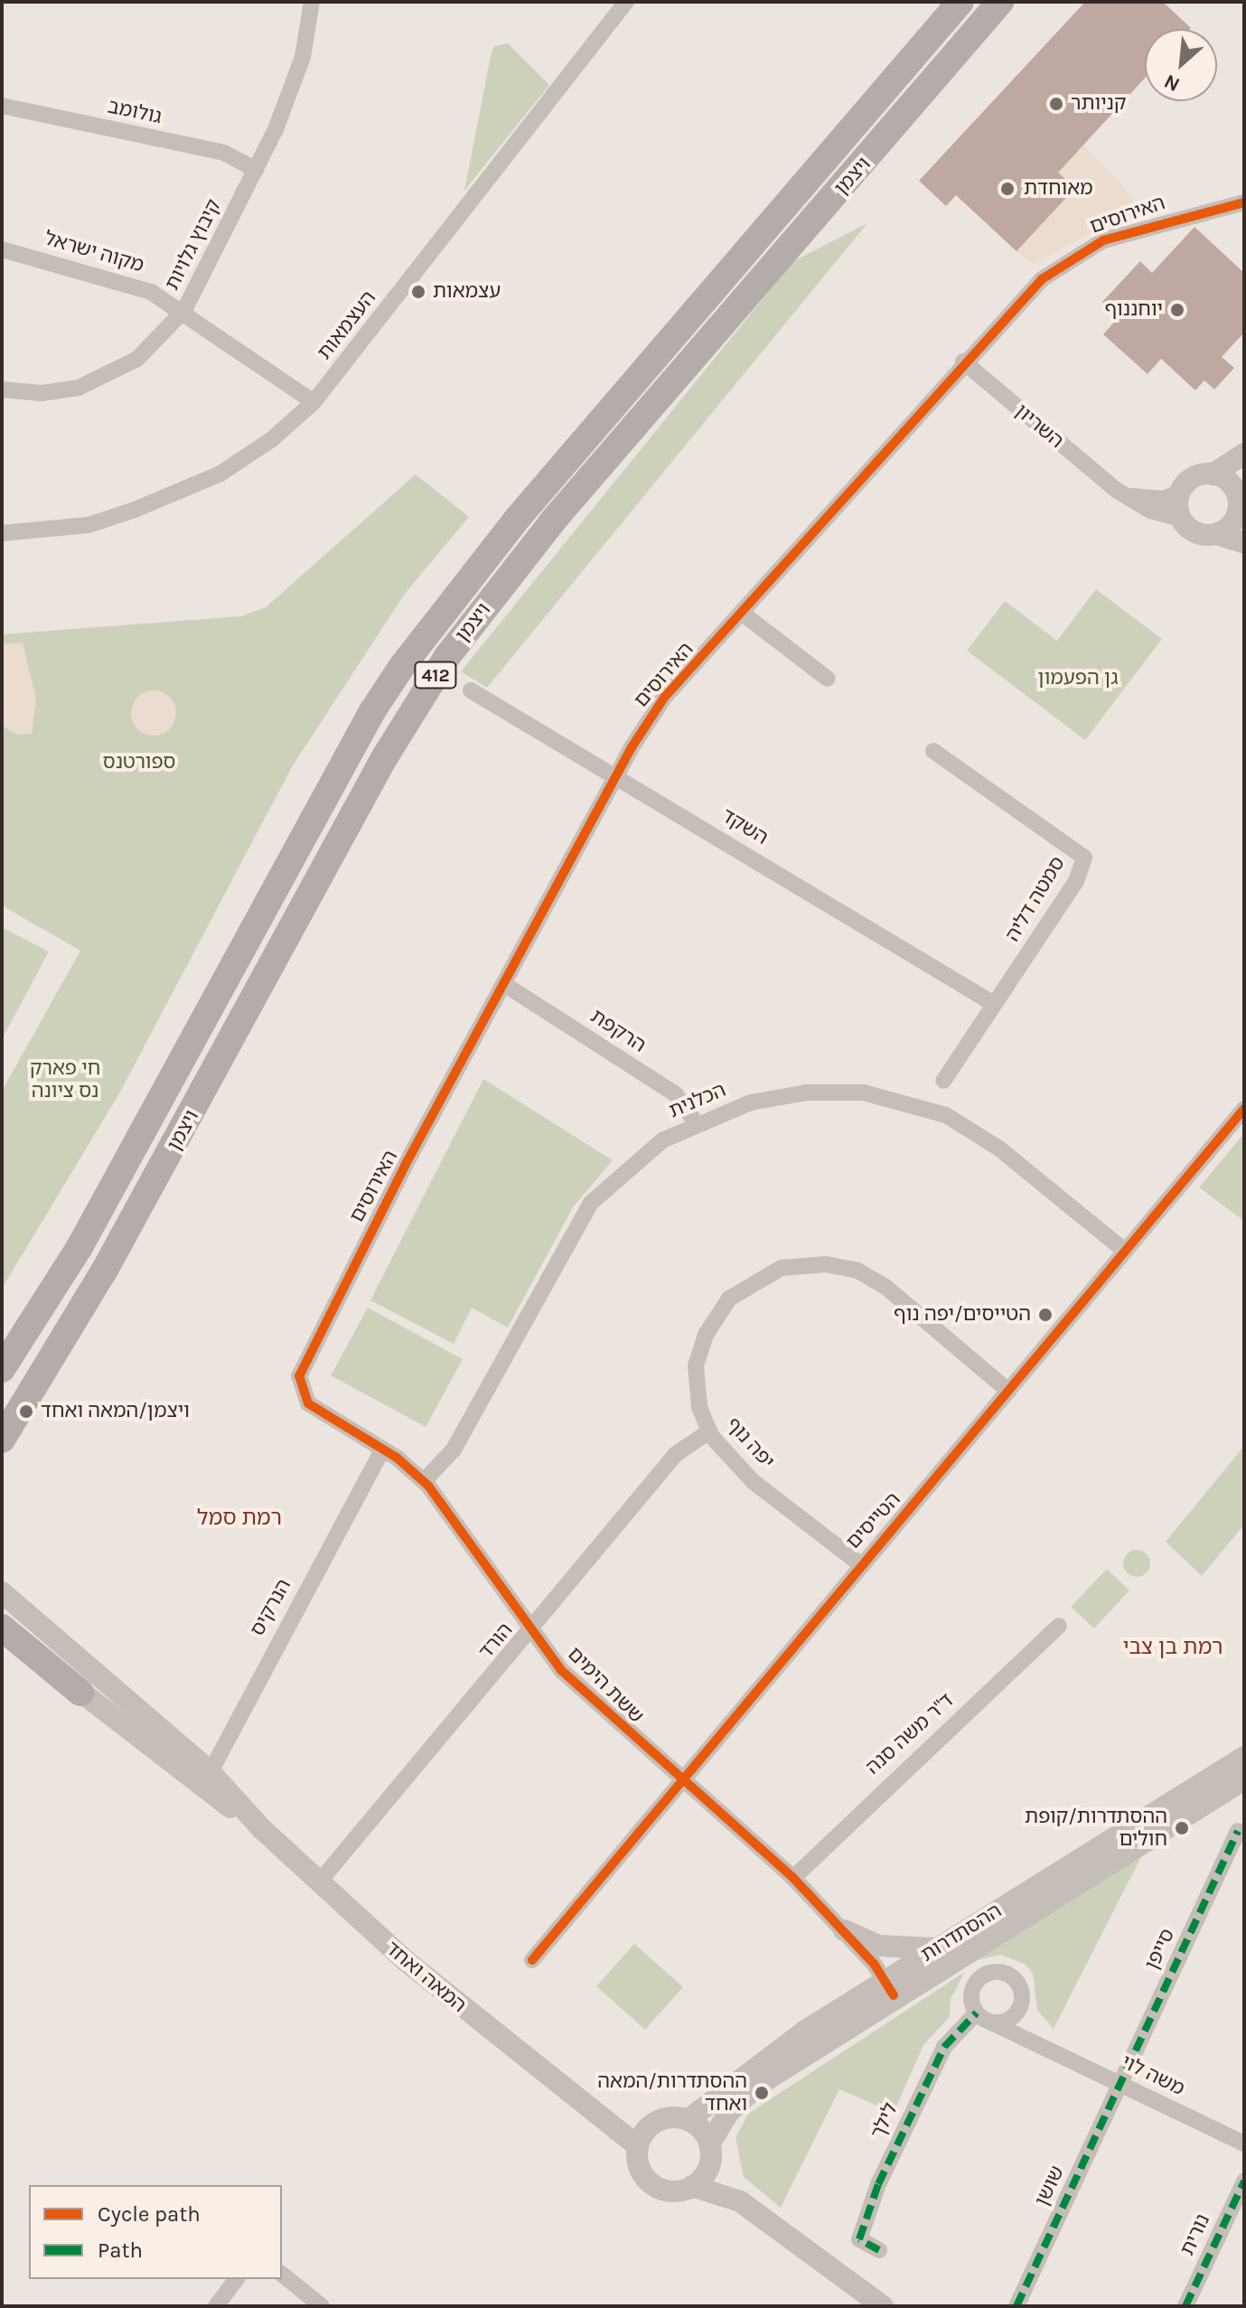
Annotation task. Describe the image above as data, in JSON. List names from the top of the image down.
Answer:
{
  "streets": {
    "main road": ["ויצמן", "412"],
    "street": [
      "גולומב",
      "האירוסים",
      "קיבוץ גלויות",
      "מקוה ישראל",
      "העצמאות",
      "השריון",
      "השקד",
      "סמטה דליה",
      "הרקפת",
      "הכלנית",
      "יפה נוף",
      "הטייסים",
      "הנרקיס",
      "הורד",
      "ששת הימים",
      "ד\"ר משה סנה",
      "ההסתדרות",
      "סייפן",
      "המאה ואחד",
      "משה לוי",
      "לילך",
      "שושן",
      "נורית"
    ]
  },
  "crossings": [
    ["גולומב", "קיבוץ גלויות"],
    ["האירוסים", "השריון"],
    ["האירוסים", "השקד"],
    ["האירוסים", "הרקפת"],
    ["האירוסים", "ששת הימים"],
    ["קיבוץ גלויות", "מקוה ישראל"],
    ["מקוה ישראל", "העצמאות"],
    ["השקד", "סמטה דליה"],
    ["הרקפת", "הכלנית"],
    ["הכלנית", "הטייסים"],
    ["הכלנית", "ששת הימים"],
    ["יפה נוף", "הטייסים"],
    ["יפה נוף", "הורד"],
    ["הטייסים", "ששת הימים"],
    ["הנרקיס", "ששת הימים"],
    ["הנרקיס", "המאה ואחד"],
    ["הורד", "ששת הימים"],
    ["הורד", "המאה ואחד"],
    ["ששת הימים", "ד\"ר משה סנה"],
    ["ששת הימים", "ההסתדרות"],
    ["ההסתדרות", "המאה ואחד"],
    ["סייפן", "משה לוי"],
    ["סייפן", "שושן"],
    ["משה לוי", "לילך"],
    ["משה לוי", "שושן"]
  ],
  "districts": ["רמת סמל", "רמת בן צבי"],
  "parks": ["גן הפעמון", "ספורטנס", "חי פארק נס ציונה"],
  "places": [
    "קניותר",
    "מאוחדת",
    "עצמאות",
    "יוחננוף",
    "הטייסים/יפה נוף",
    "ויצמן/המאה ואחד",
    "ההסתדרות/קופת חולים",
    "ההסתדרות/המאה ואחד"
  ],
  "legend": ["Cycle path", "Path"],
  "north": "bottom left"
}
